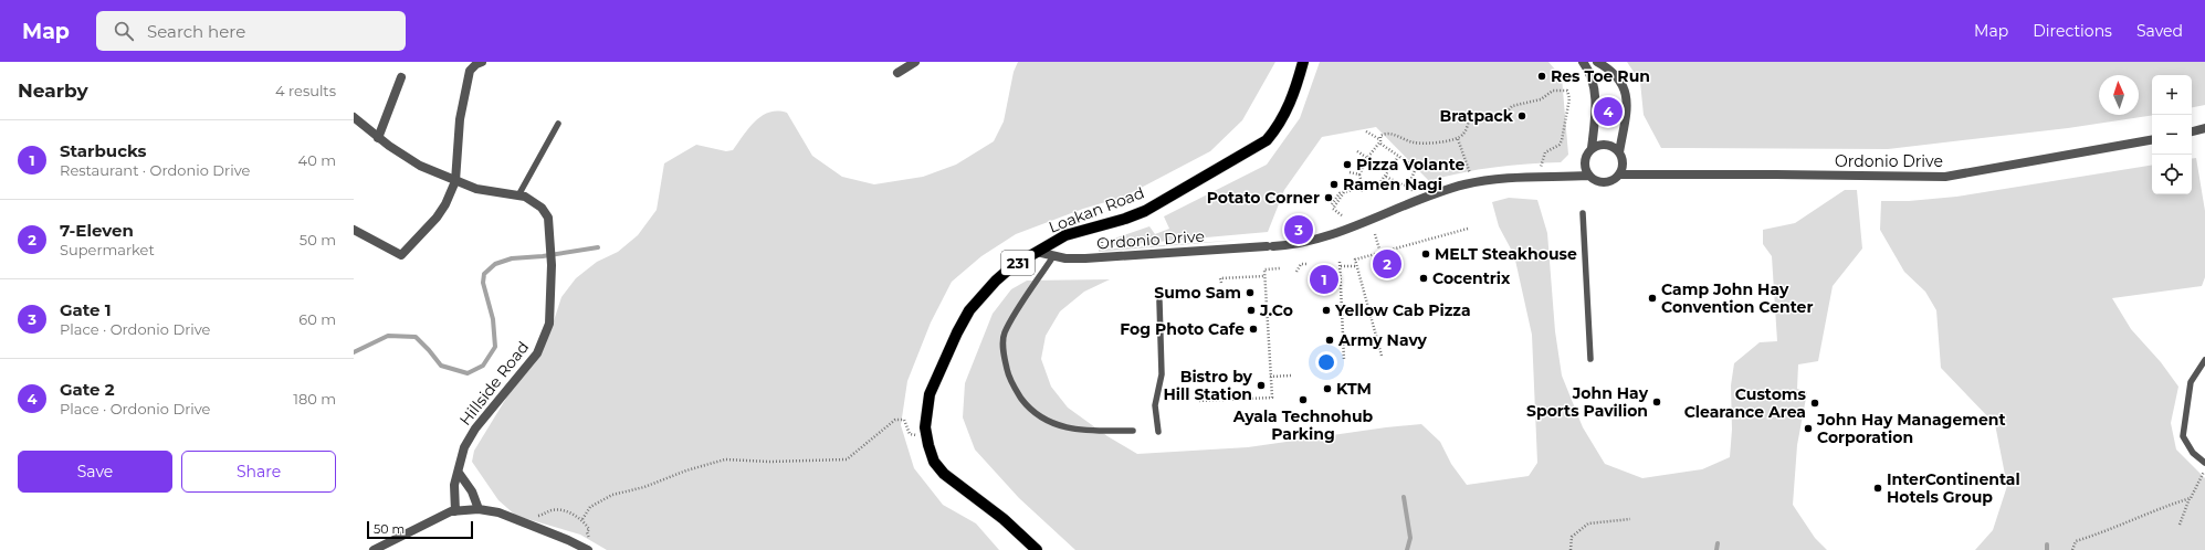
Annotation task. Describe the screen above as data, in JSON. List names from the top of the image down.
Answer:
{
  "streets": {
    "main road": ["Loakan Road", "231"],
    "street": ["Ordonio Drive", "Hillside Road"]
  },
  "crossings": [
    ["Ordonio Drive", "Loakan Road"]
  ],
  "places": [
    "Res Toe Run",
    "Bratpack",
    "Pizza Volante",
    "Ramen Nagi",
    "Potato Corner",
    "MELT Steakhouse",
    "Cocentrix",
    "Sumo Sam",
    "Camp John Hay Convention Center",
    "J.Co",
    "Yellow Cab Pizza",
    "Fog Photo Cafe",
    "Army Navy",
    "Bistro by Hill Station",
    "KTM",
    "Ayala Technohub Parking",
    "John Hay Sports Pavilion",
    "Customs Clearance Area",
    "John Hay Management Corporation",
    "InterContinental Hotels Group"
  ],
  "scale_bar": "50 m",
  "north": "top",
  "page": {
    "header": "Map",
    "search": "Search here",
    "nav": ["Map", "Directions", "Saved"],
    "heading": ["Nearby", "4 results"],
    "map_buttons": ["+", "−"],
    "pins": [
      "4",
      "3",
      "2",
      "1"
    ],
    "list": [
      {
        "mark": "1",
        "name": "Starbucks",
        "note": "Restaurant · Ordonio Drive",
        "value": "40 m"
      },
      {
        "mark": "2",
        "name": "7-Eleven",
        "note": "Supermarket",
        "value": "50 m"
      },
      {
        "mark": "3",
        "name": "Gate 1",
        "note": "Place · Ordonio Drive",
        "value": "60 m"
      },
      {
        "mark": "4",
        "name": "Gate 2",
        "note": "Place · Ordonio Drive",
        "value": "180 m"
      }
    ],
    "buttons": ["Save", "Share"],
    "scale": "50 m"
  }
}
